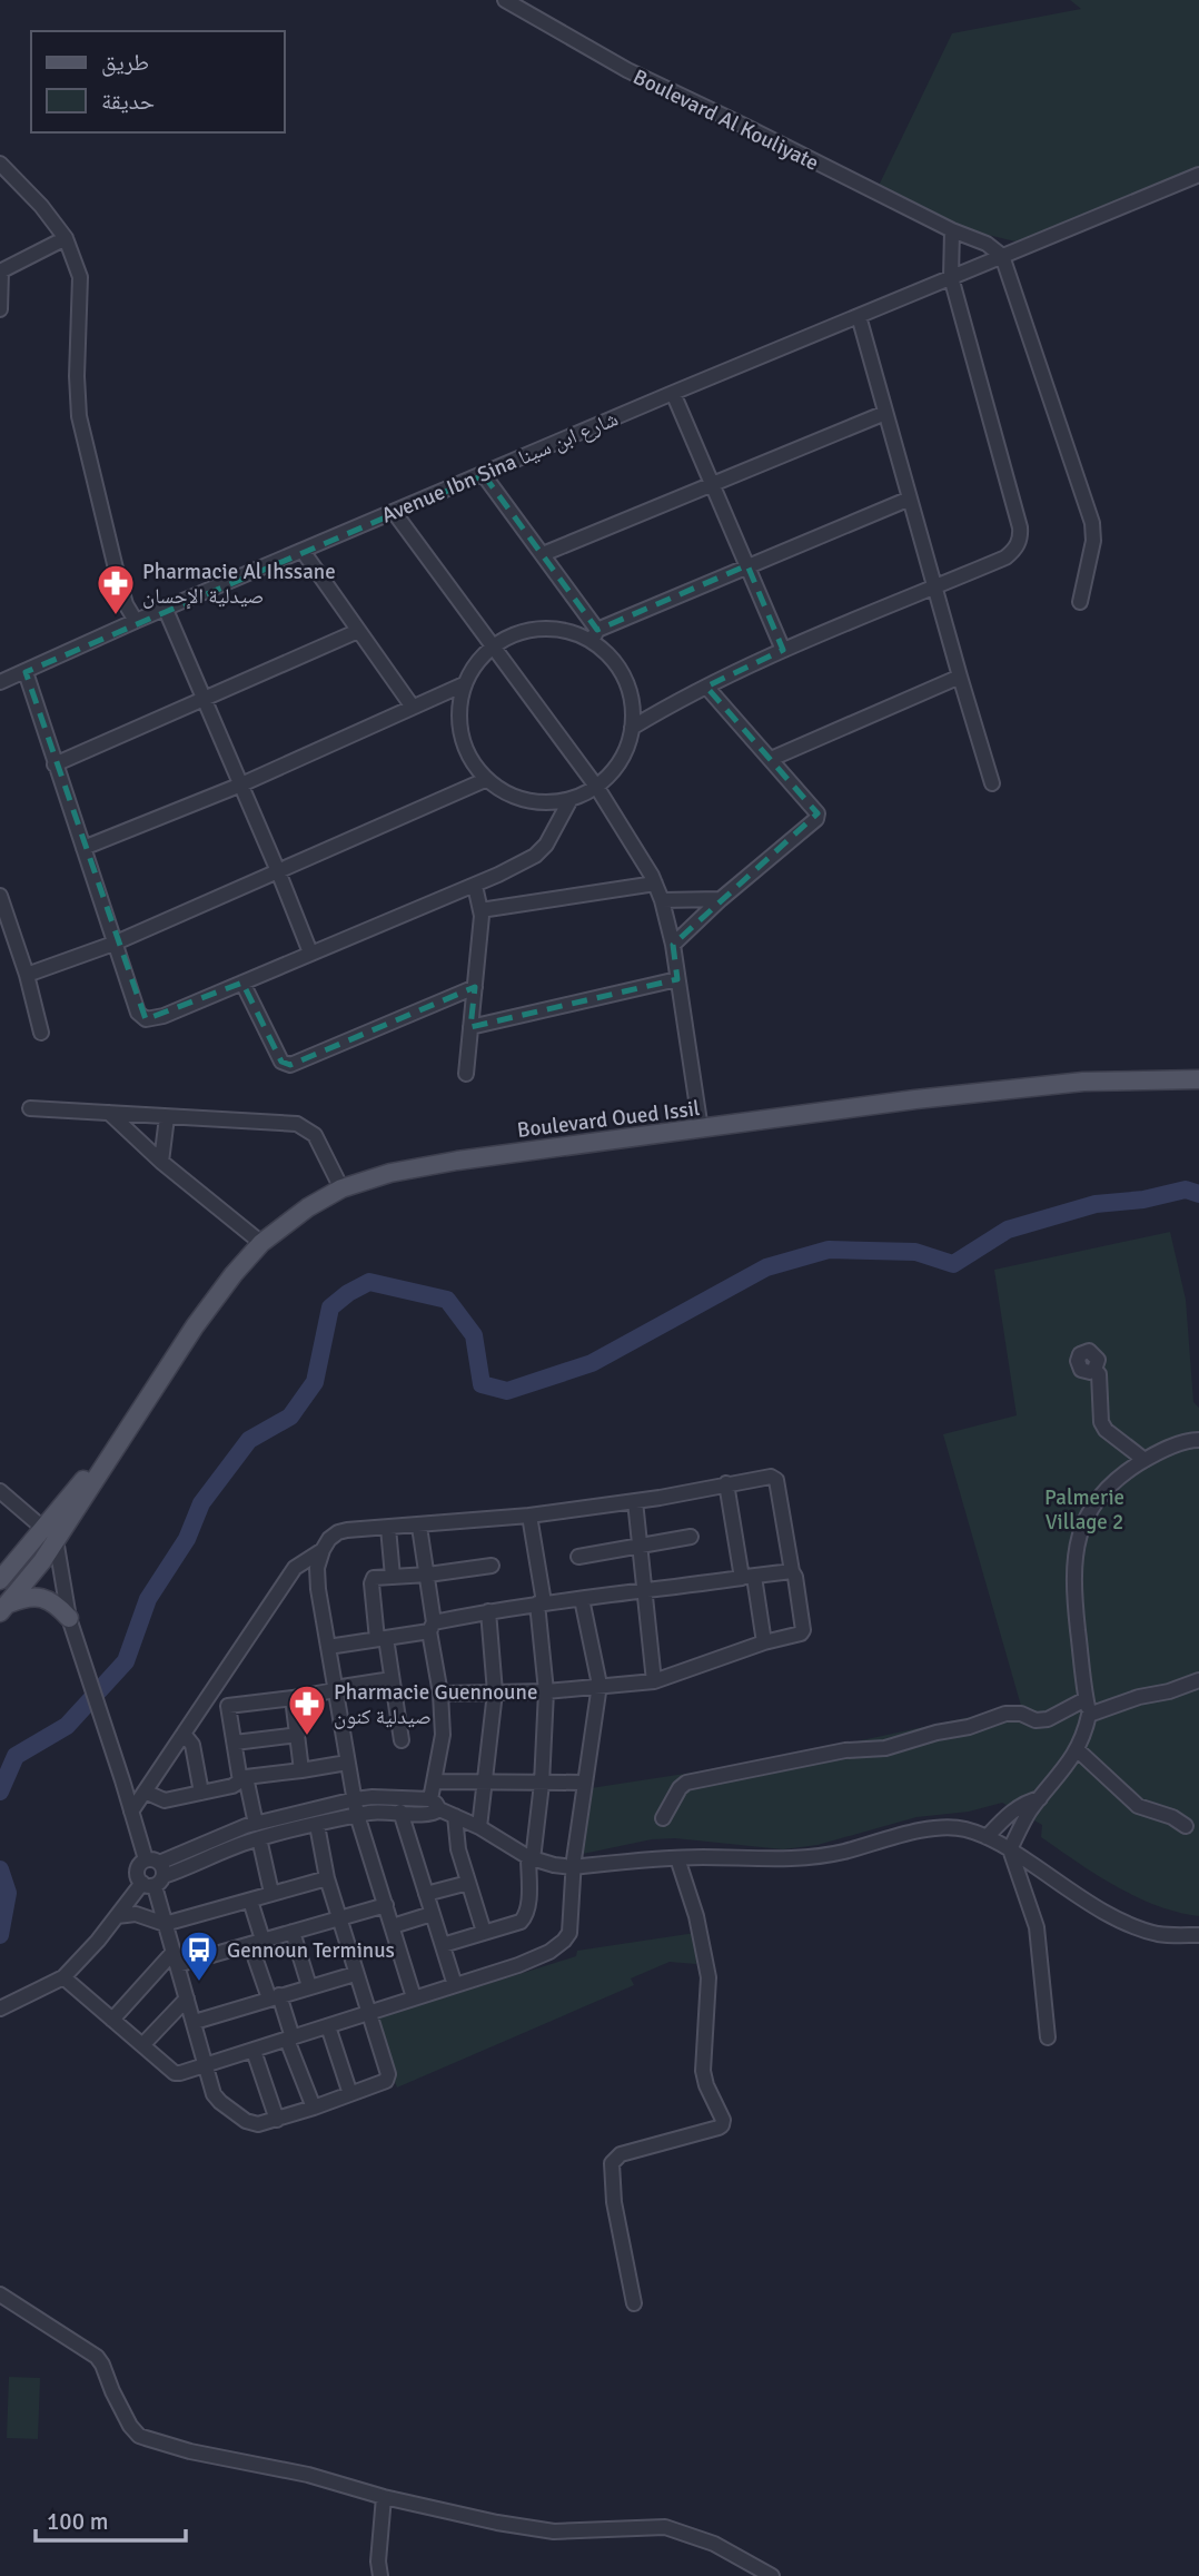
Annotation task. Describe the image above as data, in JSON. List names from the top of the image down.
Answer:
{
  "streets": {
    "main road": ["Boulevard Oued Issil"],
    "street": ["Boulevard Al Kouliyate", "Avenue Ibn Sina شارع ابن سينا"]
  },
  "crossings": [
    ["Boulevard Al Kouliyate", "Avenue Ibn Sina شارع ابن سينا"]
  ],
  "parks": ["Palmerie Village 2"],
  "places": {
    "pharmacy": ["Pharmacie Al Ihssane صيدلية الإحسان", "Pharmacie Guennoune صيدلية كنون"],
    "bus stop": ["Gennoun Terminus"]
  },
  "legend": ["طريق", "حديقة"],
  "scale_bar": "100 m"
}
